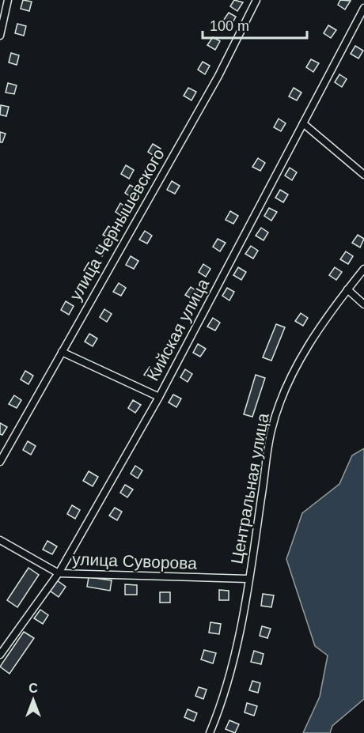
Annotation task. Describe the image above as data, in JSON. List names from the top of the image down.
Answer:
{
  "streets": {
    "street": [
      "улица Чернышевского",
      "Кийская улица",
      "Центральная улица",
      "улица Суворова"
    ]
  },
  "crossings": [
    ["Кийская улица", "улица Суворова"],
    ["Центральная улица", "улица Суворова"]
  ],
  "scale_bar": "100 m",
  "north": "top"
}
